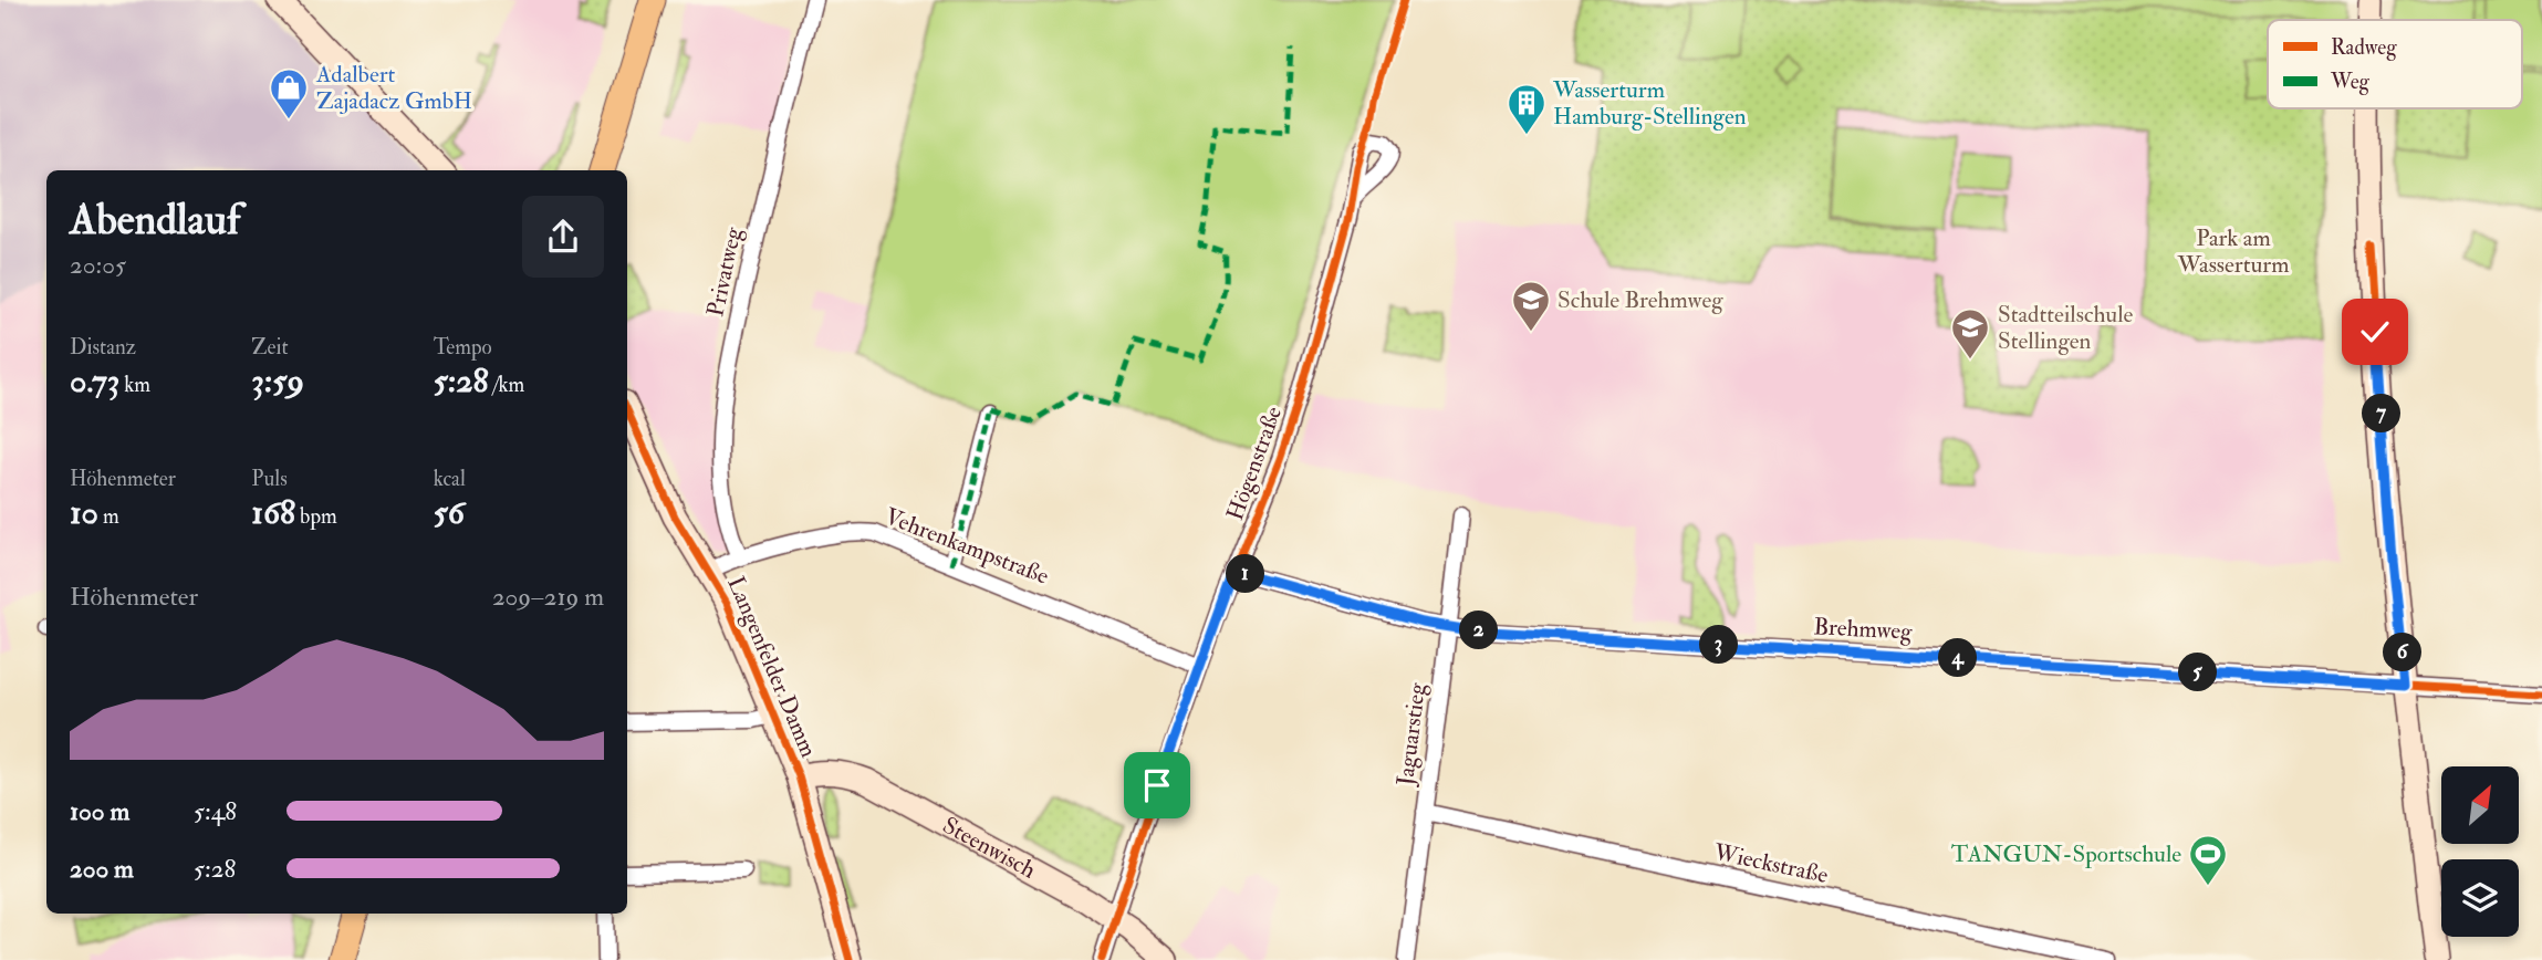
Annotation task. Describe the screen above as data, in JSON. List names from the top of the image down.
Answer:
{
  "streets": {
    "street": [
      "Privatweg",
      "Högenstraße",
      "Vehrenkampstraße",
      "Brehmweg",
      "Langenfelder Damm",
      "Jaguarstieg",
      "Steenwisch",
      "Wieckstraße"
    ]
  },
  "crossings": [
    ["Privatweg", "Vehrenkampstraße"],
    ["Högenstraße", "Vehrenkampstraße"],
    ["Högenstraße", "Brehmweg"],
    ["Högenstraße", "Steenwisch"],
    ["Vehrenkampstraße", "Langenfelder Damm"],
    ["Brehmweg", "Jaguarstieg"],
    ["Langenfelder Damm", "Steenwisch"],
    ["Jaguarstieg", "Wieckstraße"]
  ],
  "parks": ["Park am Wasserturm"],
  "places": {
    "shop": ["Adalbert Zajadacz GmbH"],
    "building": ["Wasserturm Hamburg-Stellingen"],
    "school or university": ["Schule Brehmweg", "Stadtteilschule Stellingen"],
    "sports": ["TANGUN-Sportschule"]
  },
  "legend": ["Radweg", "Weg"],
  "north": "top right",
  "page": {
    "heading": ["Abendlauf", "20:05"],
    "stats": [
      ["Distanz", "0.73 km"],
      ["Zeit", "3:59"],
      ["Tempo", "5:28 /km"],
      ["Höhenmeter", "10 m"],
      ["Puls", "168 bpm"],
      ["kcal", "56"]
    ],
    "pins": [
      "7",
      "1",
      "2",
      "3",
      "6",
      "4",
      "5"
    ],
    "chart": ["Höhenmeter", "209–219 m"],
    "list": [
      {
        "name": "100 m",
        "note": "5:48"
      },
      {
        "name": "200 m",
        "note": "5:28"
      }
    ]
  }
}
